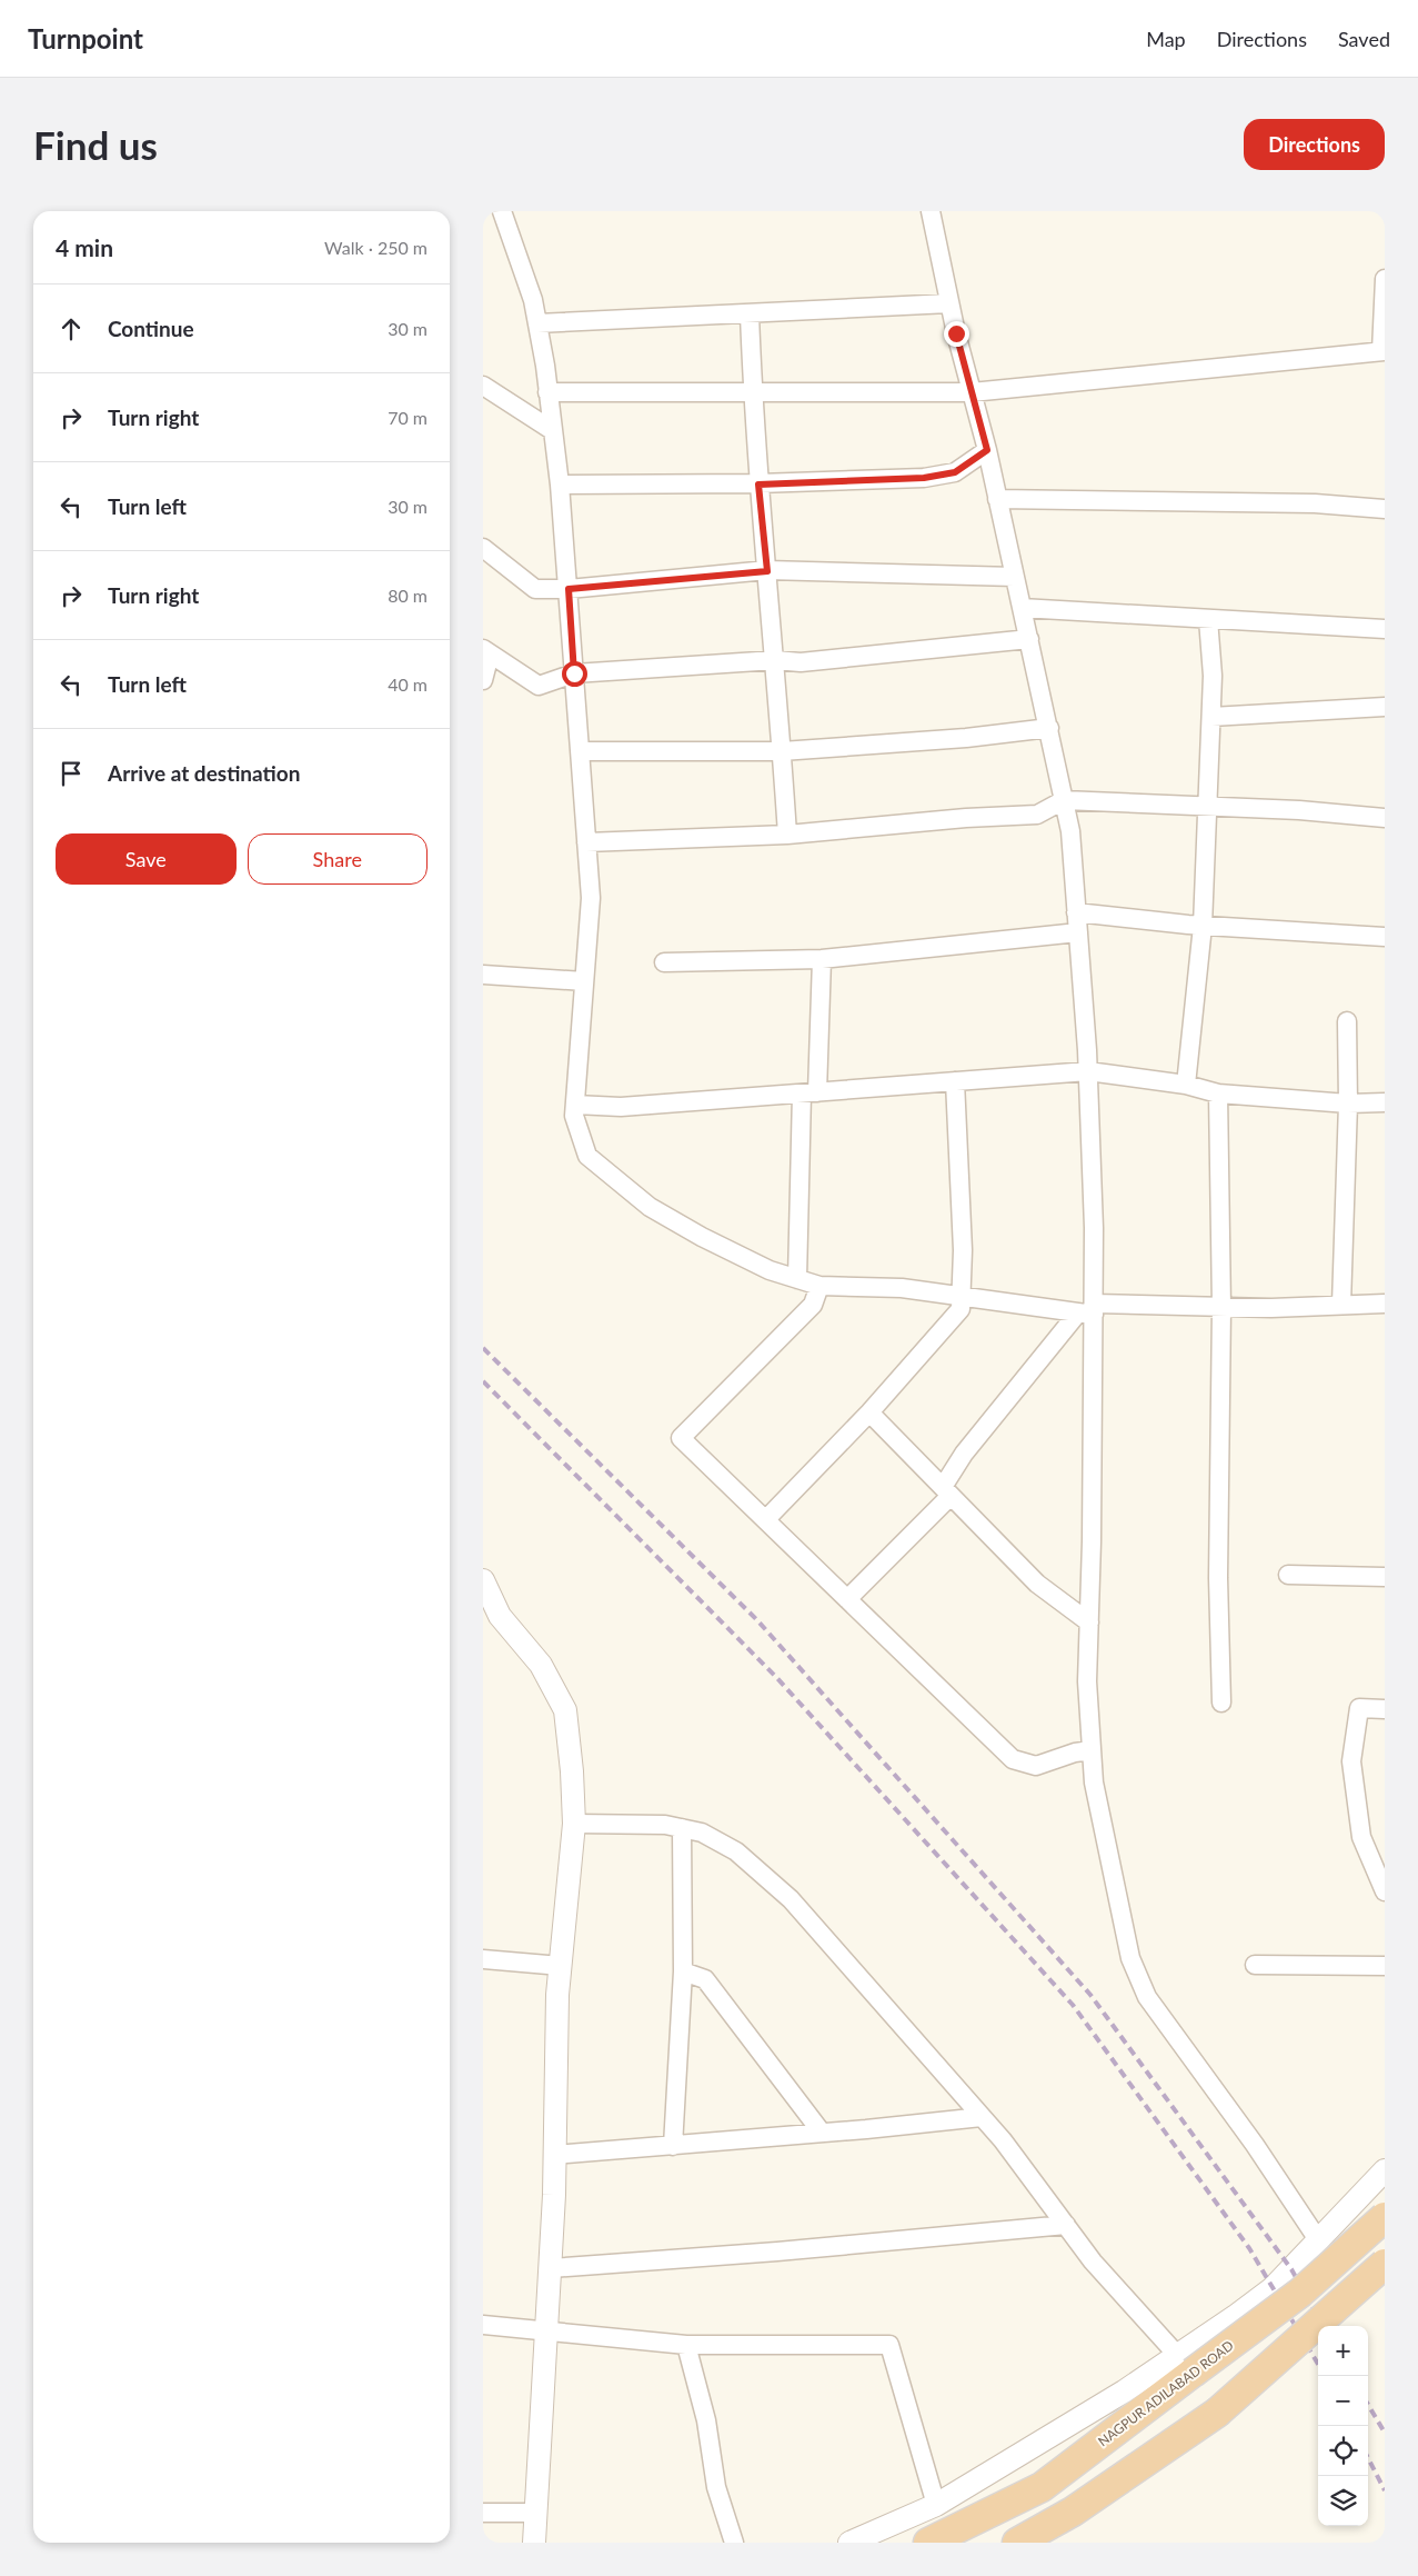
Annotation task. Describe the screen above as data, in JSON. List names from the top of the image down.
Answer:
{
  "streets": {
    "highway": ["NAGPUR ADILABAD ROAD"]
  },
  "page": {
    "header": "Turnpoint",
    "nav": ["Map", "Directions", "Saved"],
    "buttons": [
      "Directions",
      ["Save", "Share"]
    ],
    "title": "Find us",
    "heading": ["4 min", "Walk · 250 m"],
    "list": [
      ["Continue", "30 m"],
      ["Turn right", "70 m"],
      ["Turn left", "30 m"],
      ["Turn right", "80 m"],
      ["Turn left", "40 m"],
      "Arrive at destination"
    ],
    "map_buttons": ["+", "−"]
  }
}
